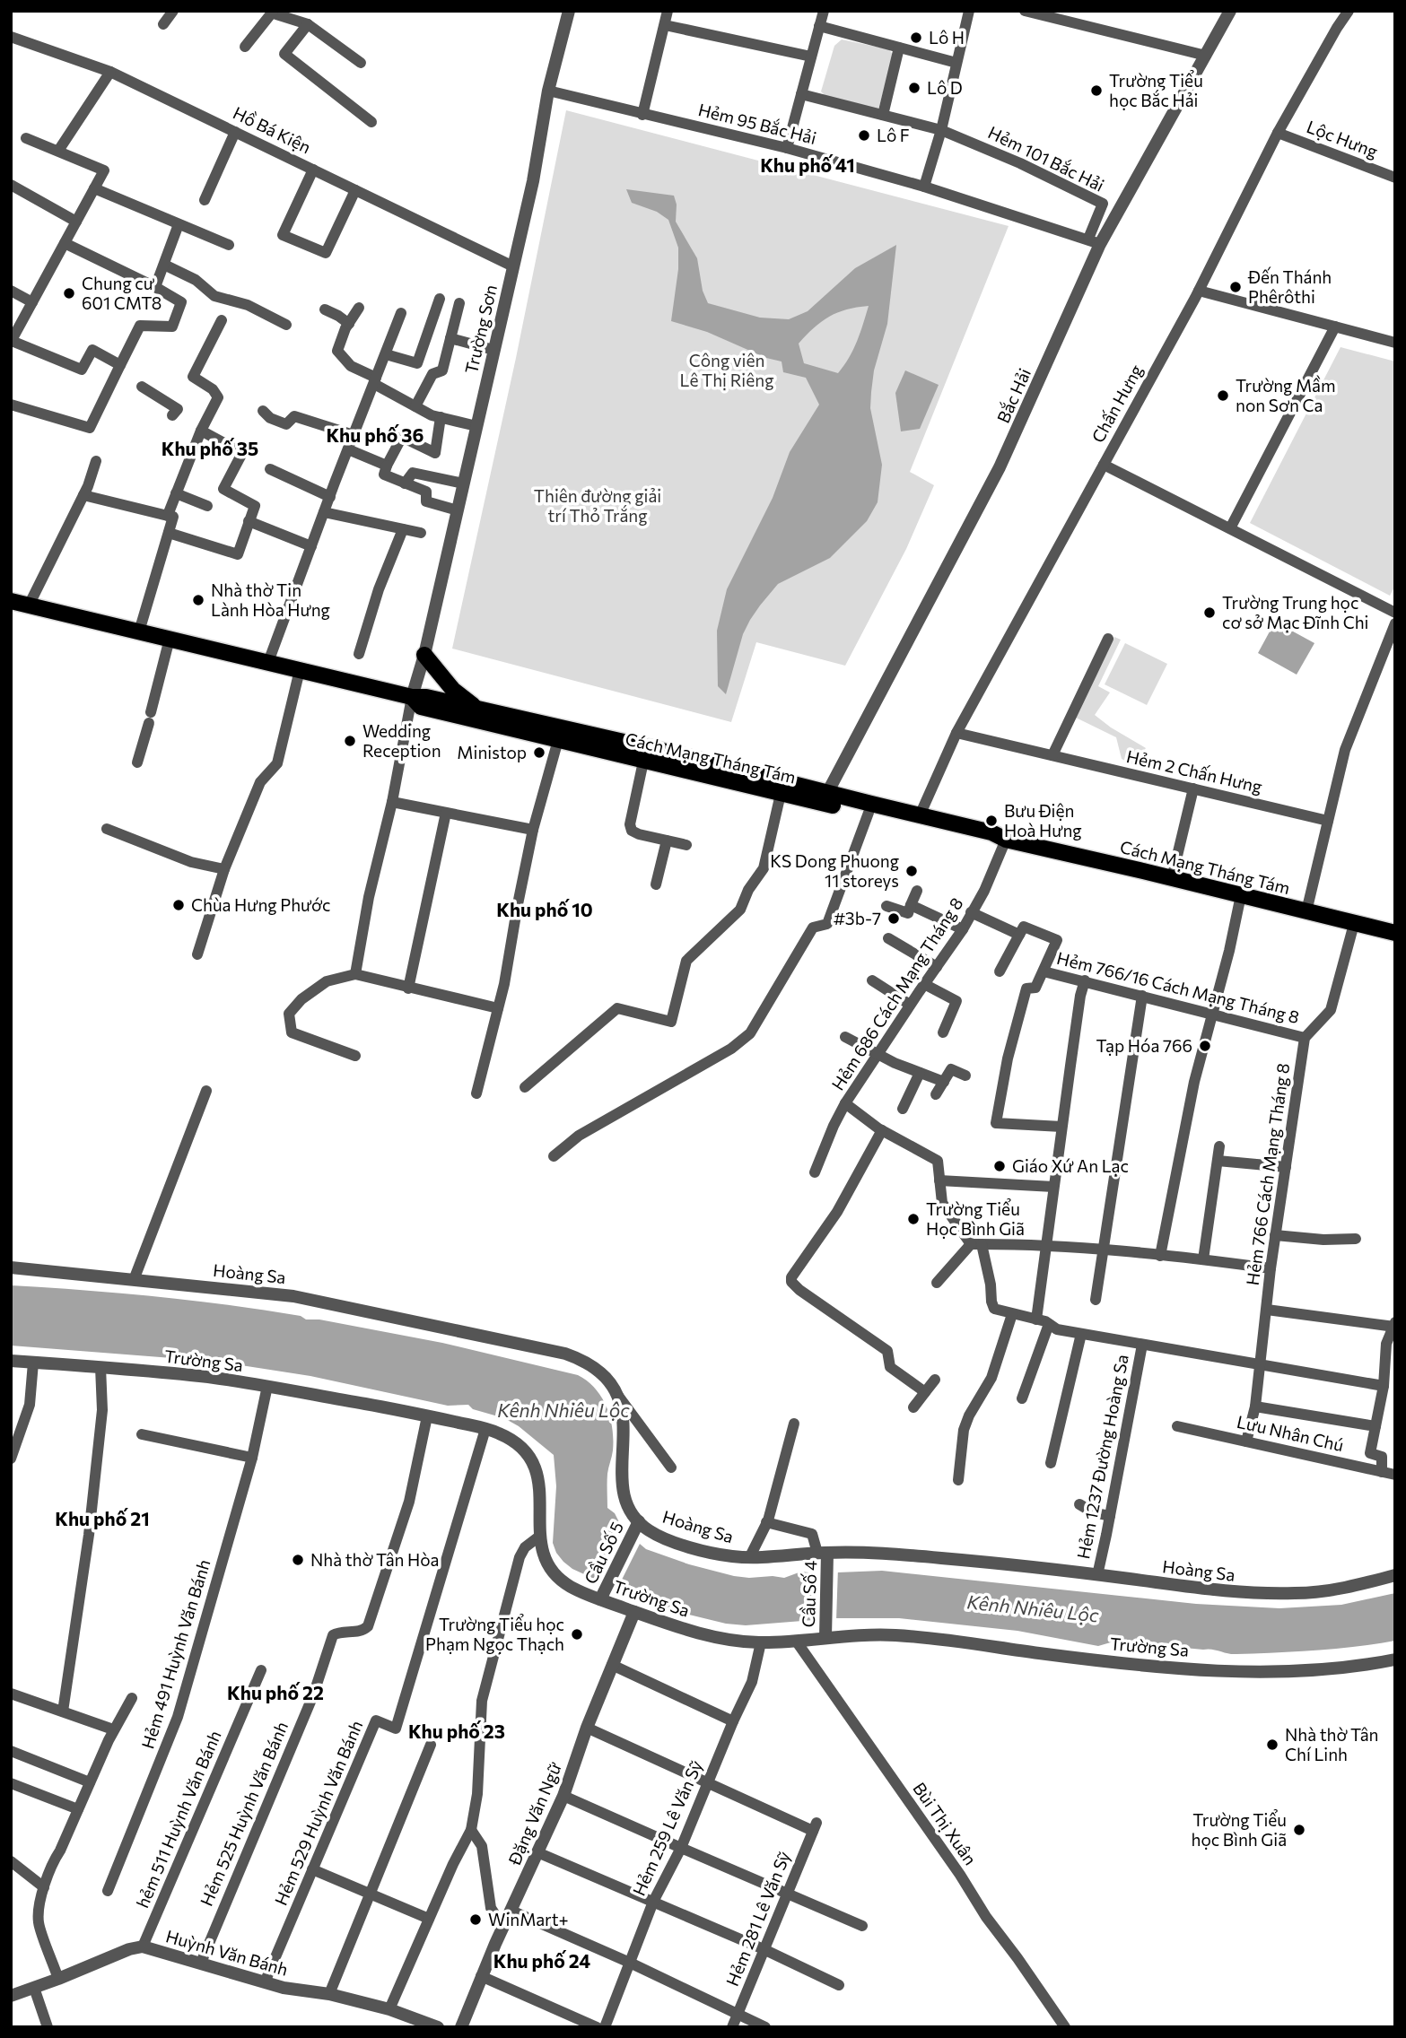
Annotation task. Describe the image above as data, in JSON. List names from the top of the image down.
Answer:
{
  "streets": {
    "main road": ["Cách Mạng Tháng Tám"],
    "street": [
      "Hẻm 95 Bắc Hải",
      "Hồ Bá Kiện",
      "Lộc Hưng",
      "Hẻm 101 Bắc Hải",
      "Trường Sơn",
      "Bắc Hải",
      "Chấn Hưng",
      "Hẻm 2 Chấn Hưng",
      "Hẻm 766/16 Cách Mạng Tháng 8",
      "Hẻm 686 Cách Mạng Tháng 8",
      "Hẻm 766 Cách Mạng Tháng 8",
      "Hoàng Sa",
      "Trường Sa",
      "Lưu Nhân Chú",
      "Hẻm 1237 Đường Hoàng Sa",
      "Cầu Số 5",
      "Cầu Số 4",
      "Hẻm 491 Huỳnh Văn Bánh",
      "Hẻm 529 Huỳnh Văn Bánh",
      "Hẻm 525 Huỳnh Văn Bánh",
      "Đặng Văn Ngữ",
      "hẻm 511 Huỳnh Văn Bánh",
      "Bùi Thị Xuân",
      "Hẻm 259 Lê Văn Sỹ",
      "Hẻm 281 Lê Văn Sỹ",
      "Huỳnh Văn Bánh"
    ]
  },
  "crossings": [
    ["Hẻm 95 Bắc Hải", "Hẻm 101 Bắc Hải"],
    ["Hẻm 95 Bắc Hải", "Trường Sơn"],
    ["Hẻm 95 Bắc Hải", "Bắc Hải"],
    ["Hồ Bá Kiện", "Trường Sơn"],
    ["Lộc Hưng", "Chấn Hưng"],
    ["Hẻm 101 Bắc Hải", "Bắc Hải"],
    ["Trường Sơn", "Cách Mạng Tháng Tám"],
    ["Bắc Hải", "Cách Mạng Tháng Tám"],
    ["Chấn Hưng", "Cách Mạng Tháng Tám"],
    ["Chấn Hưng", "Hẻm 2 Chấn Hưng"],
    ["Cách Mạng Tháng Tám", "Hẻm 686 Cách Mạng Tháng 8"],
    ["Hẻm 766/16 Cách Mạng Tháng 8", "Hẻm 766 Cách Mạng Tháng 8"],
    ["Hẻm 766 Cách Mạng Tháng 8", "Lưu Nhân Chú"],
    ["Hoàng Sa", "Hẻm 1237 Đường Hoàng Sa"],
    ["Hoàng Sa", "Cầu Số 5"],
    ["Hoàng Sa", "Cầu Số 4"],
    ["Trường Sa", "Cầu Số 5"],
    ["Trường Sa", "Cầu Số 4"],
    ["Trường Sa", "Hẻm 491 Huỳnh Văn Bánh"],
    ["Trường Sa", "Hẻm 529 Huỳnh Văn Bánh"],
    ["Trường Sa", "Hẻm 525 Huỳnh Văn Bánh"],
    ["Trường Sa", "Đặng Văn Ngữ"],
    ["Trường Sa", "Bùi Thị Xuân"],
    ["Trường Sa", "Hẻm 259 Lê Văn Sỹ"],
    ["Hẻm 529 Huỳnh Văn Bánh", "Huỳnh Văn Bánh"],
    ["Hẻm 525 Huỳnh Văn Bánh", "Huỳnh Văn Bánh"],
    ["hẻm 511 Huỳnh Văn Bánh", "Huỳnh Văn Bánh"],
    ["Hẻm 259 Lê Văn Sỹ", "Hẻm 281 Lê Văn Sỹ"]
  ],
  "districts": [
    "Khu phố 41",
    "Khu phố 36",
    "Khu phố 35",
    "Khu phố 10",
    "Khu phố 21",
    "Khu phố 22",
    "Khu phố 23",
    "Khu phố 24"
  ],
  "water": ["Kênh Nhiêu Lộc"],
  "parks": ["Công viên Lê Thị Riêng", "Thiên đường giải trí Thỏ Trắng"],
  "places": [
    "Lô H",
    "Lô D",
    "Trường Tiểu học Bắc Hải",
    "Lô F",
    "Đến Thánh Phêrôthi",
    "Chung cư 601 CMT8",
    "Trường Mầm non Sơn Ca",
    "Nhà thờ Tin Lành Hòa Hưng",
    "Trường Trung học cơ sở Mạc Đĩnh Chi",
    "Wedding Reception",
    "Ministop",
    "Bưu Điện Hoà Hưng",
    "KS Dong Phuong 11 storeys",
    "Chùa Hưng Phước",
    "#3b-7",
    "Tạp Hóa 766",
    "Giáo Xứ An Lạc",
    "Trường Tiểu Học Bình Giã",
    "Nhà thờ Tân Hòa",
    "Trường Tiểu học Phạm Ngọc Thạch",
    "Nhà thờ Tân Chí Linh",
    "Trường Tiểu học Bình Giã",
    "WinMart+"
  ]
}
